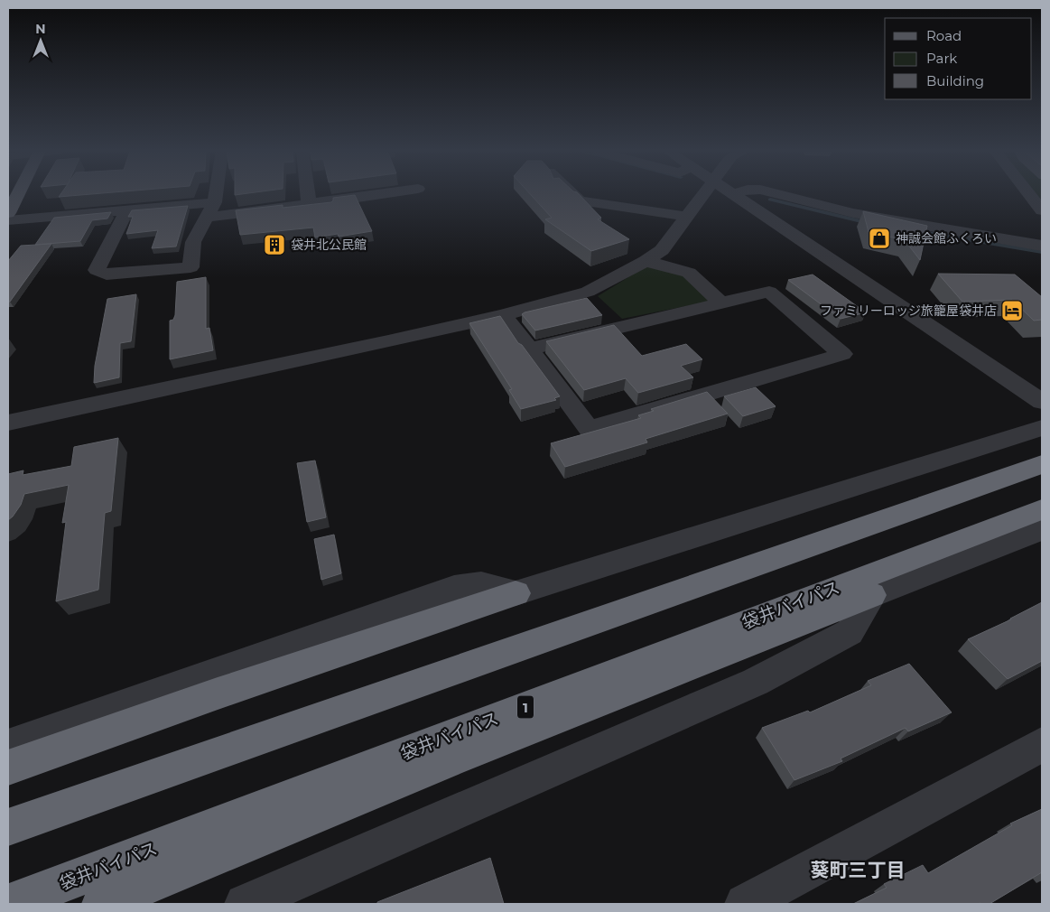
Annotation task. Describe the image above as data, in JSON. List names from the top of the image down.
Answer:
{
  "streets": {
    "highway": ["袋井バイパス", "1"]
  },
  "districts": ["葵町三丁目"],
  "places": {
    "shop": ["神誠会館ふくろい"],
    "building": ["袋井北公民館"],
    "hotel": ["ファミリーロッジ旅籠屋袋井店"]
  },
  "legend": ["Road", "Park", "Building"],
  "north": "top"
}
